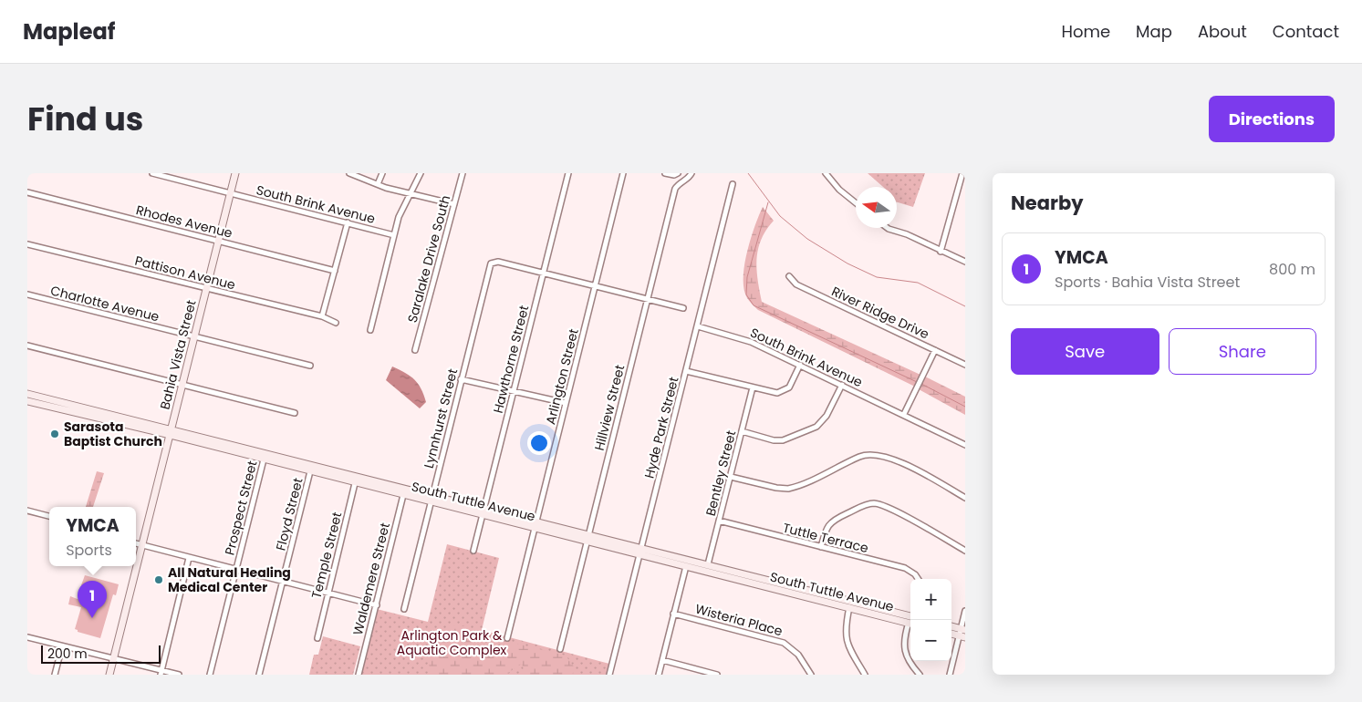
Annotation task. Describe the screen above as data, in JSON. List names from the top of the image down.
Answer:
{
  "streets": {
    "main road": ["Bahia Vista Street", "South Tuttle Avenue"],
    "street": [
      "South Brink Avenue",
      "Rhodes Avenue",
      "Saralake Drive South",
      "Pattison Avenue",
      "Charlotte Avenue",
      "River Ridge Drive",
      "Hawthorne Street",
      "Arlington Street",
      "Hillview Street",
      "Lynnhurst Street",
      "Hyde Park Street",
      "Bentley Street",
      "Prospect Street",
      "Floyd Street",
      "Tuttle Terrace",
      "Temple Street",
      "Waldemere Street",
      "Wisteria Place"
    ]
  },
  "crossings": [
    ["South Brink Avenue", "Bahia Vista Street"],
    ["South Brink Avenue", "Hyde Park Street"],
    ["Rhodes Avenue", "Bahia Vista Street"],
    ["Pattison Avenue", "Bahia Vista Street"],
    ["Charlotte Avenue", "Bahia Vista Street"],
    ["Bahia Vista Street", "South Tuttle Avenue"],
    ["Hawthorne Street", "Lynnhurst Street"],
    ["Hawthorne Street", "South Tuttle Avenue"],
    ["Arlington Street", "South Tuttle Avenue"],
    ["Hillview Street", "South Tuttle Avenue"],
    ["Lynnhurst Street", "South Tuttle Avenue"],
    ["Hyde Park Street", "South Tuttle Avenue"],
    ["Bentley Street", "South Tuttle Avenue"],
    ["Bentley Street", "Tuttle Terrace"],
    ["South Tuttle Avenue", "Prospect Street"],
    ["South Tuttle Avenue", "Floyd Street"],
    ["South Tuttle Avenue", "Temple Street"],
    ["South Tuttle Avenue", "Waldemere Street"]
  ],
  "parks": ["Arlington Park & Aquatic Complex"],
  "places": ["Sarasota Baptist Church", "All Natural Healing Medical Center"],
  "scale_bar": "200 m",
  "north": "left",
  "page": {
    "header": "Mapleaf",
    "nav": [
      "Home",
      "Map",
      "About",
      "Contact"
    ],
    "title": "Find us",
    "buttons": [
      "Directions",
      ["Save", "Share"]
    ],
    "heading": "Nearby",
    "list": [
      {
        "mark": "1",
        "name": "YMCA",
        "note": "Sports · Bahia Vista Street",
        "value": "800 m"
      }
    ],
    "popup": ["YMCA", "Sports"],
    "map_buttons": ["+", "−"],
    "pins": "1",
    "scale": "200 m"
  }
}
